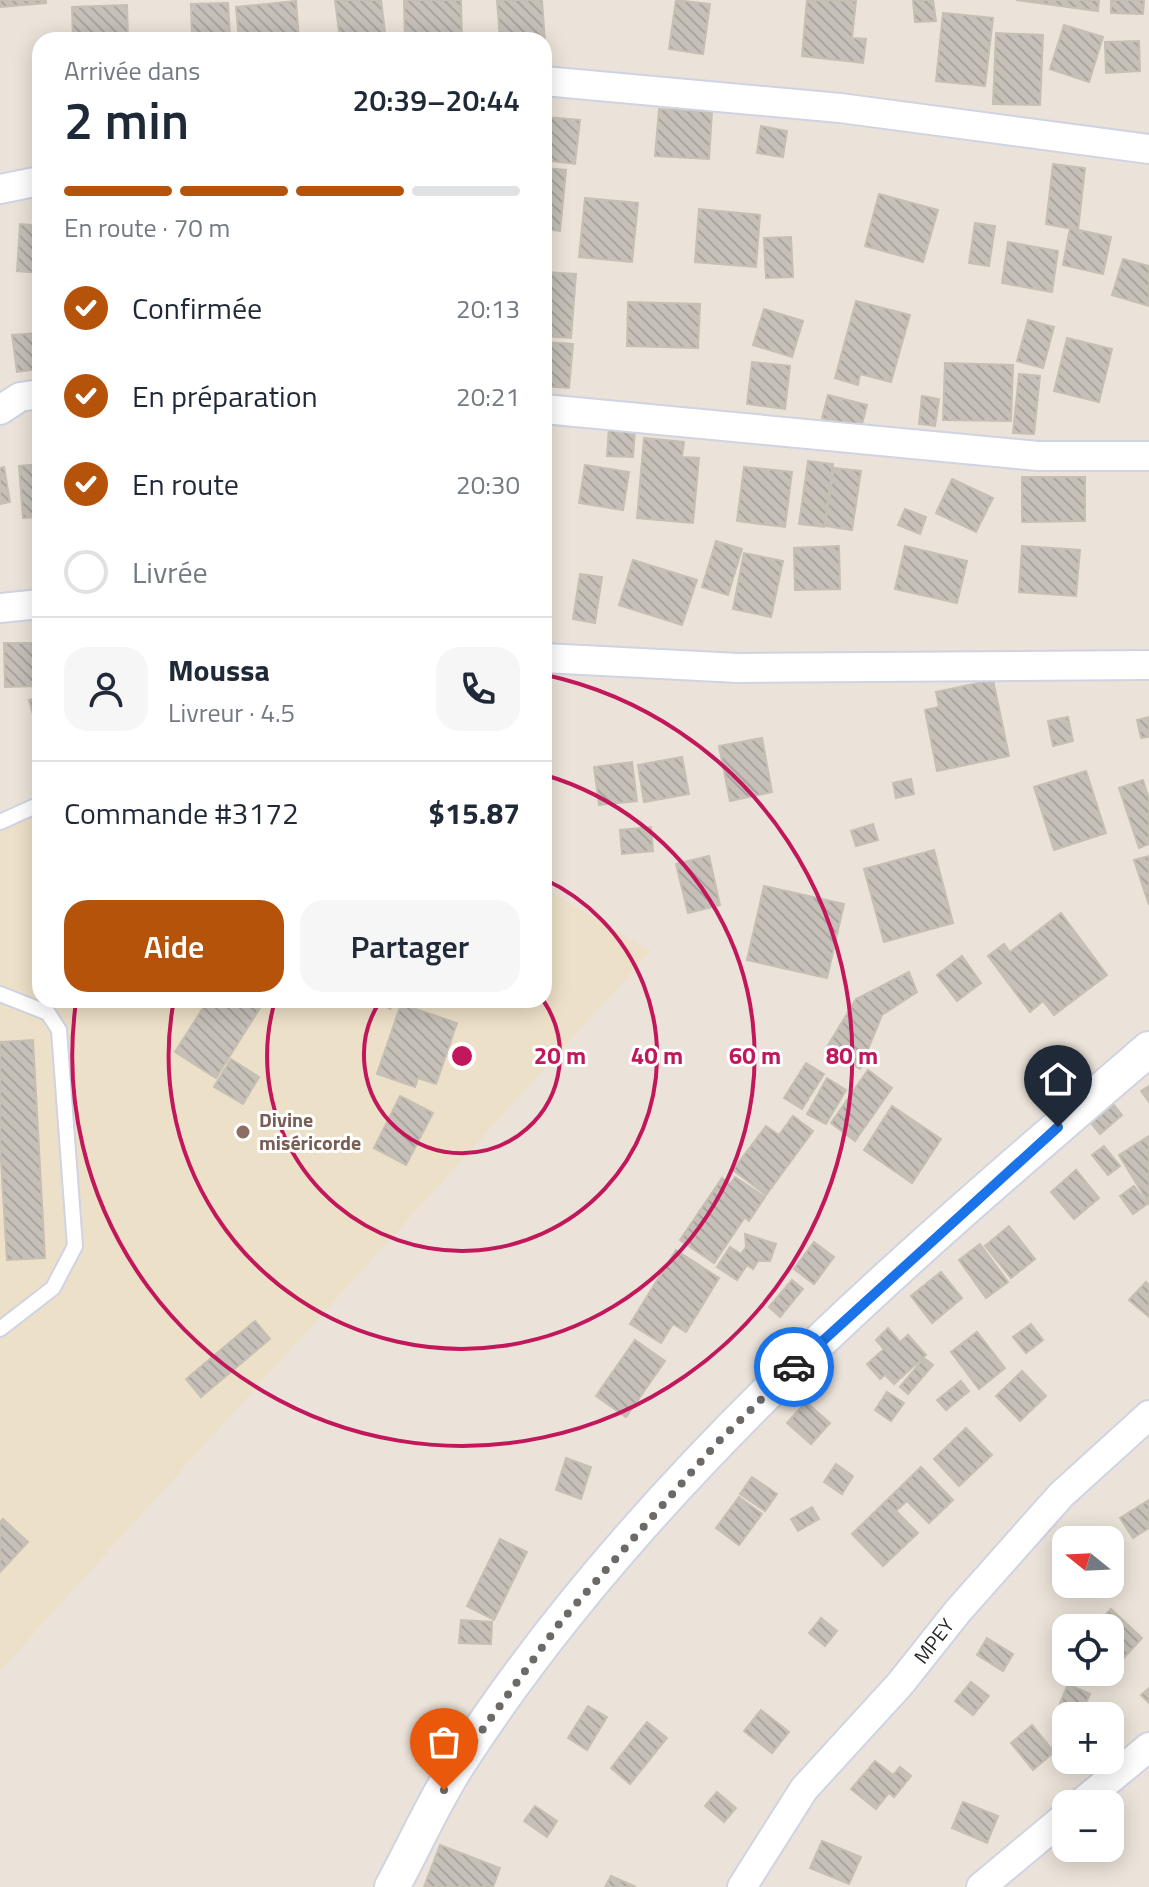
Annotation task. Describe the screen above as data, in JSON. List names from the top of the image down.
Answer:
{
  "streets": {
    "street": ["MPEY"]
  },
  "places": ["Divine miséricorde"],
  "north": "left",
  "page": {
    "heading": ["2 min", "Arrivée dans", "20:39–20:44"],
    "panel": [
      "Moussa",
      "Livreur · 4.5",
      "Commande #3172",
      "$15.87"
    ],
    "bar": "En route · 70 m",
    "list": [
      ["Confirmée", "20:13"],
      ["En préparation", "20:21"],
      ["En route", "20:30"],
      "Livrée"
    ],
    "buttons": ["Aide", "Partager"],
    "map_buttons": ["+", "−"]
  },
  "rings": [
    "20 m",
    "40 m",
    "60 m",
    "80 m"
  ]
}
